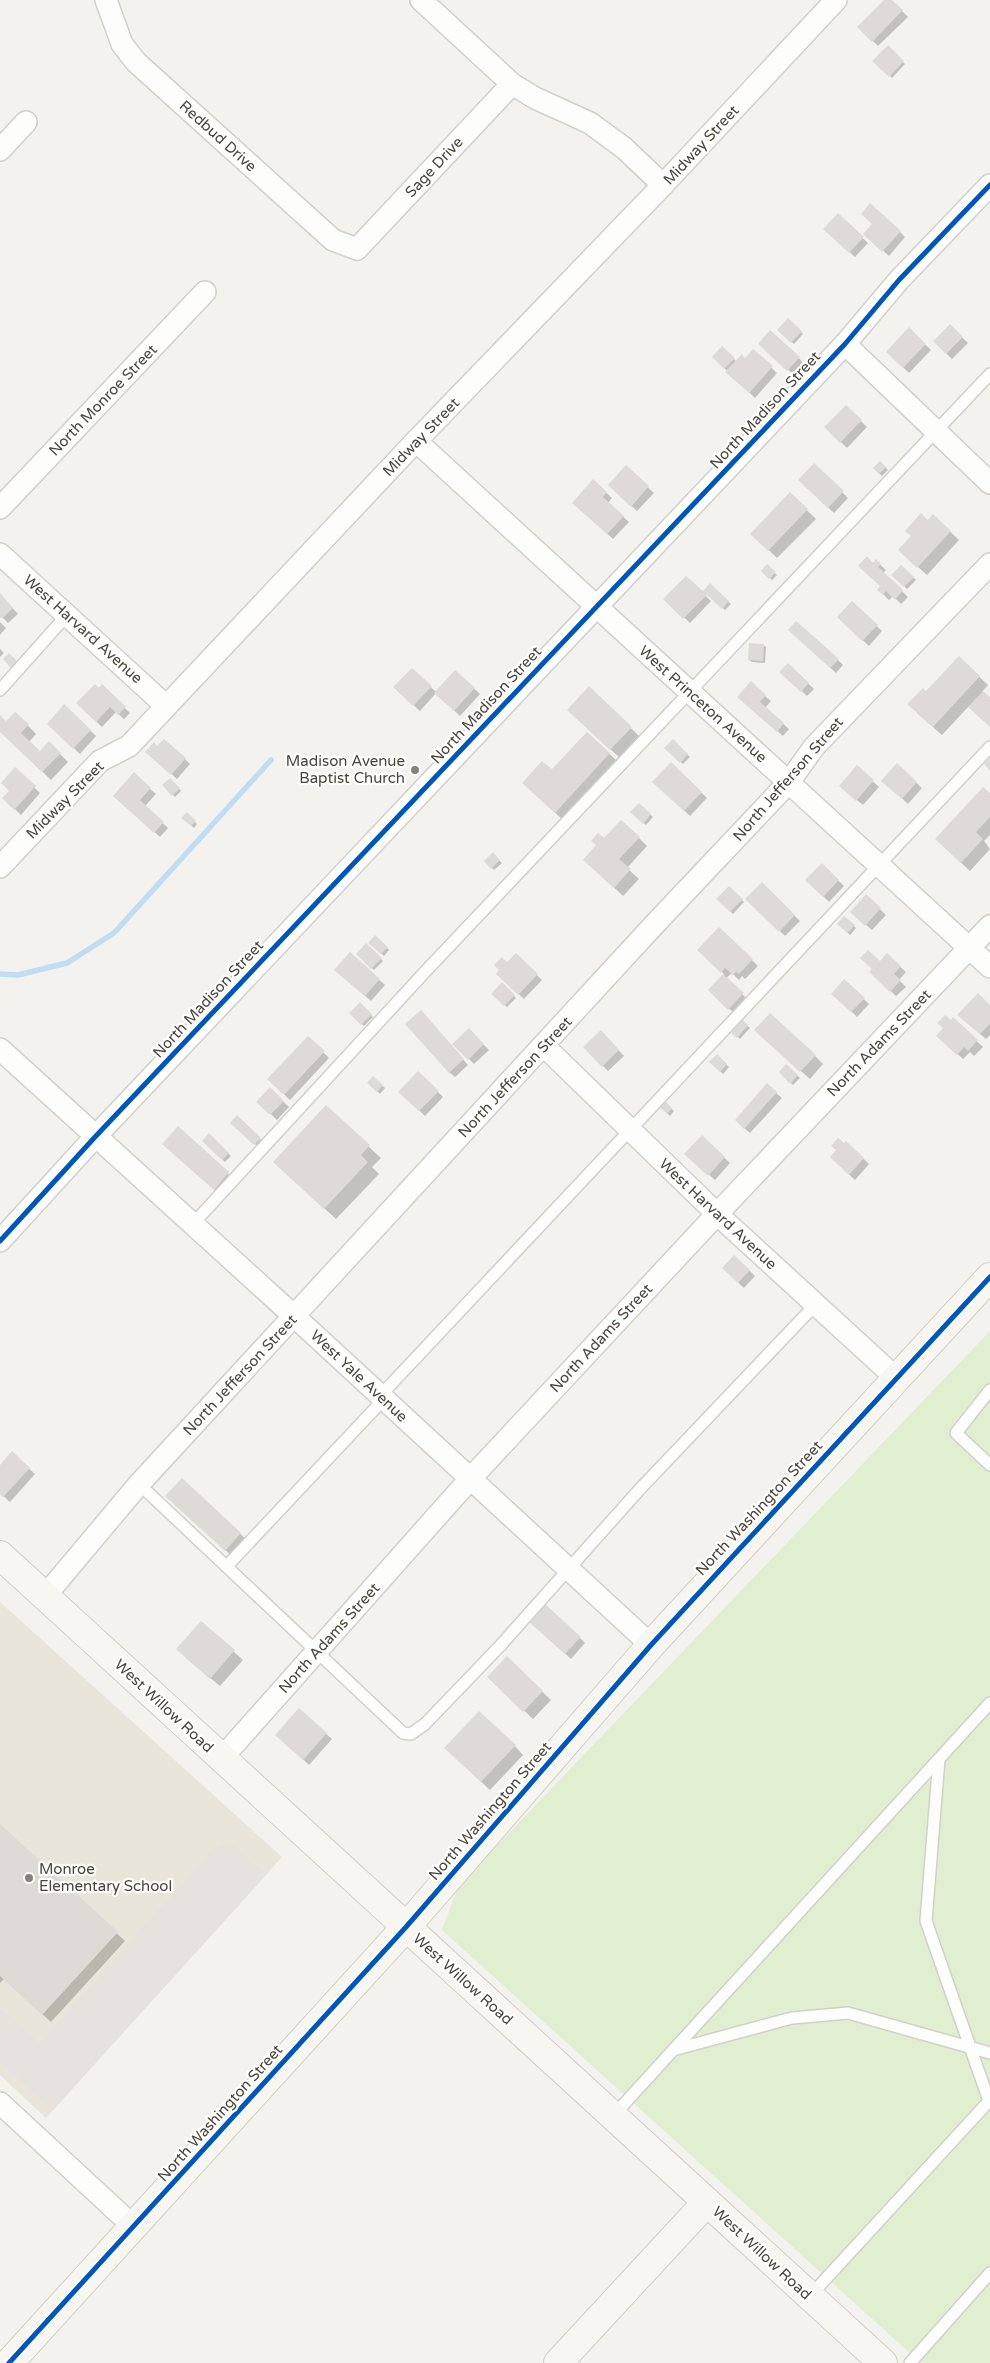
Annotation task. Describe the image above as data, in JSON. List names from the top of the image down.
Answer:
{
  "streets": {
    "street": [
      "Redbud Drive",
      "Midway Street",
      "Sage Drive",
      "North Monroe Street",
      "North Madison Street",
      "West Harvard Avenue",
      "West Princeton Avenue",
      "North Jefferson Street",
      "North Adams Street",
      "West Yale Avenue",
      "North Washington Street",
      "West Willow Road"
    ]
  },
  "crossings": [
    ["Redbud Drive", "Sage Drive"],
    ["Midway Street", "West Harvard Avenue"],
    ["Midway Street", "West Princeton Avenue"],
    ["North Madison Street", "West Princeton Avenue"],
    ["North Madison Street", "West Yale Avenue"],
    ["West Harvard Avenue", "North Jefferson Street"],
    ["West Harvard Avenue", "North Adams Street"],
    ["West Harvard Avenue", "North Washington Street"],
    ["West Princeton Avenue", "North Jefferson Street"],
    ["West Princeton Avenue", "North Adams Street"],
    ["North Jefferson Street", "West Yale Avenue"],
    ["North Jefferson Street", "West Willow Road"],
    ["North Adams Street", "West Yale Avenue"],
    ["North Adams Street", "West Willow Road"],
    ["West Yale Avenue", "North Washington Street"],
    ["North Washington Street", "West Willow Road"]
  ],
  "places": ["Madison Avenue Baptist Church", "Monroe Elementary School"]
}
